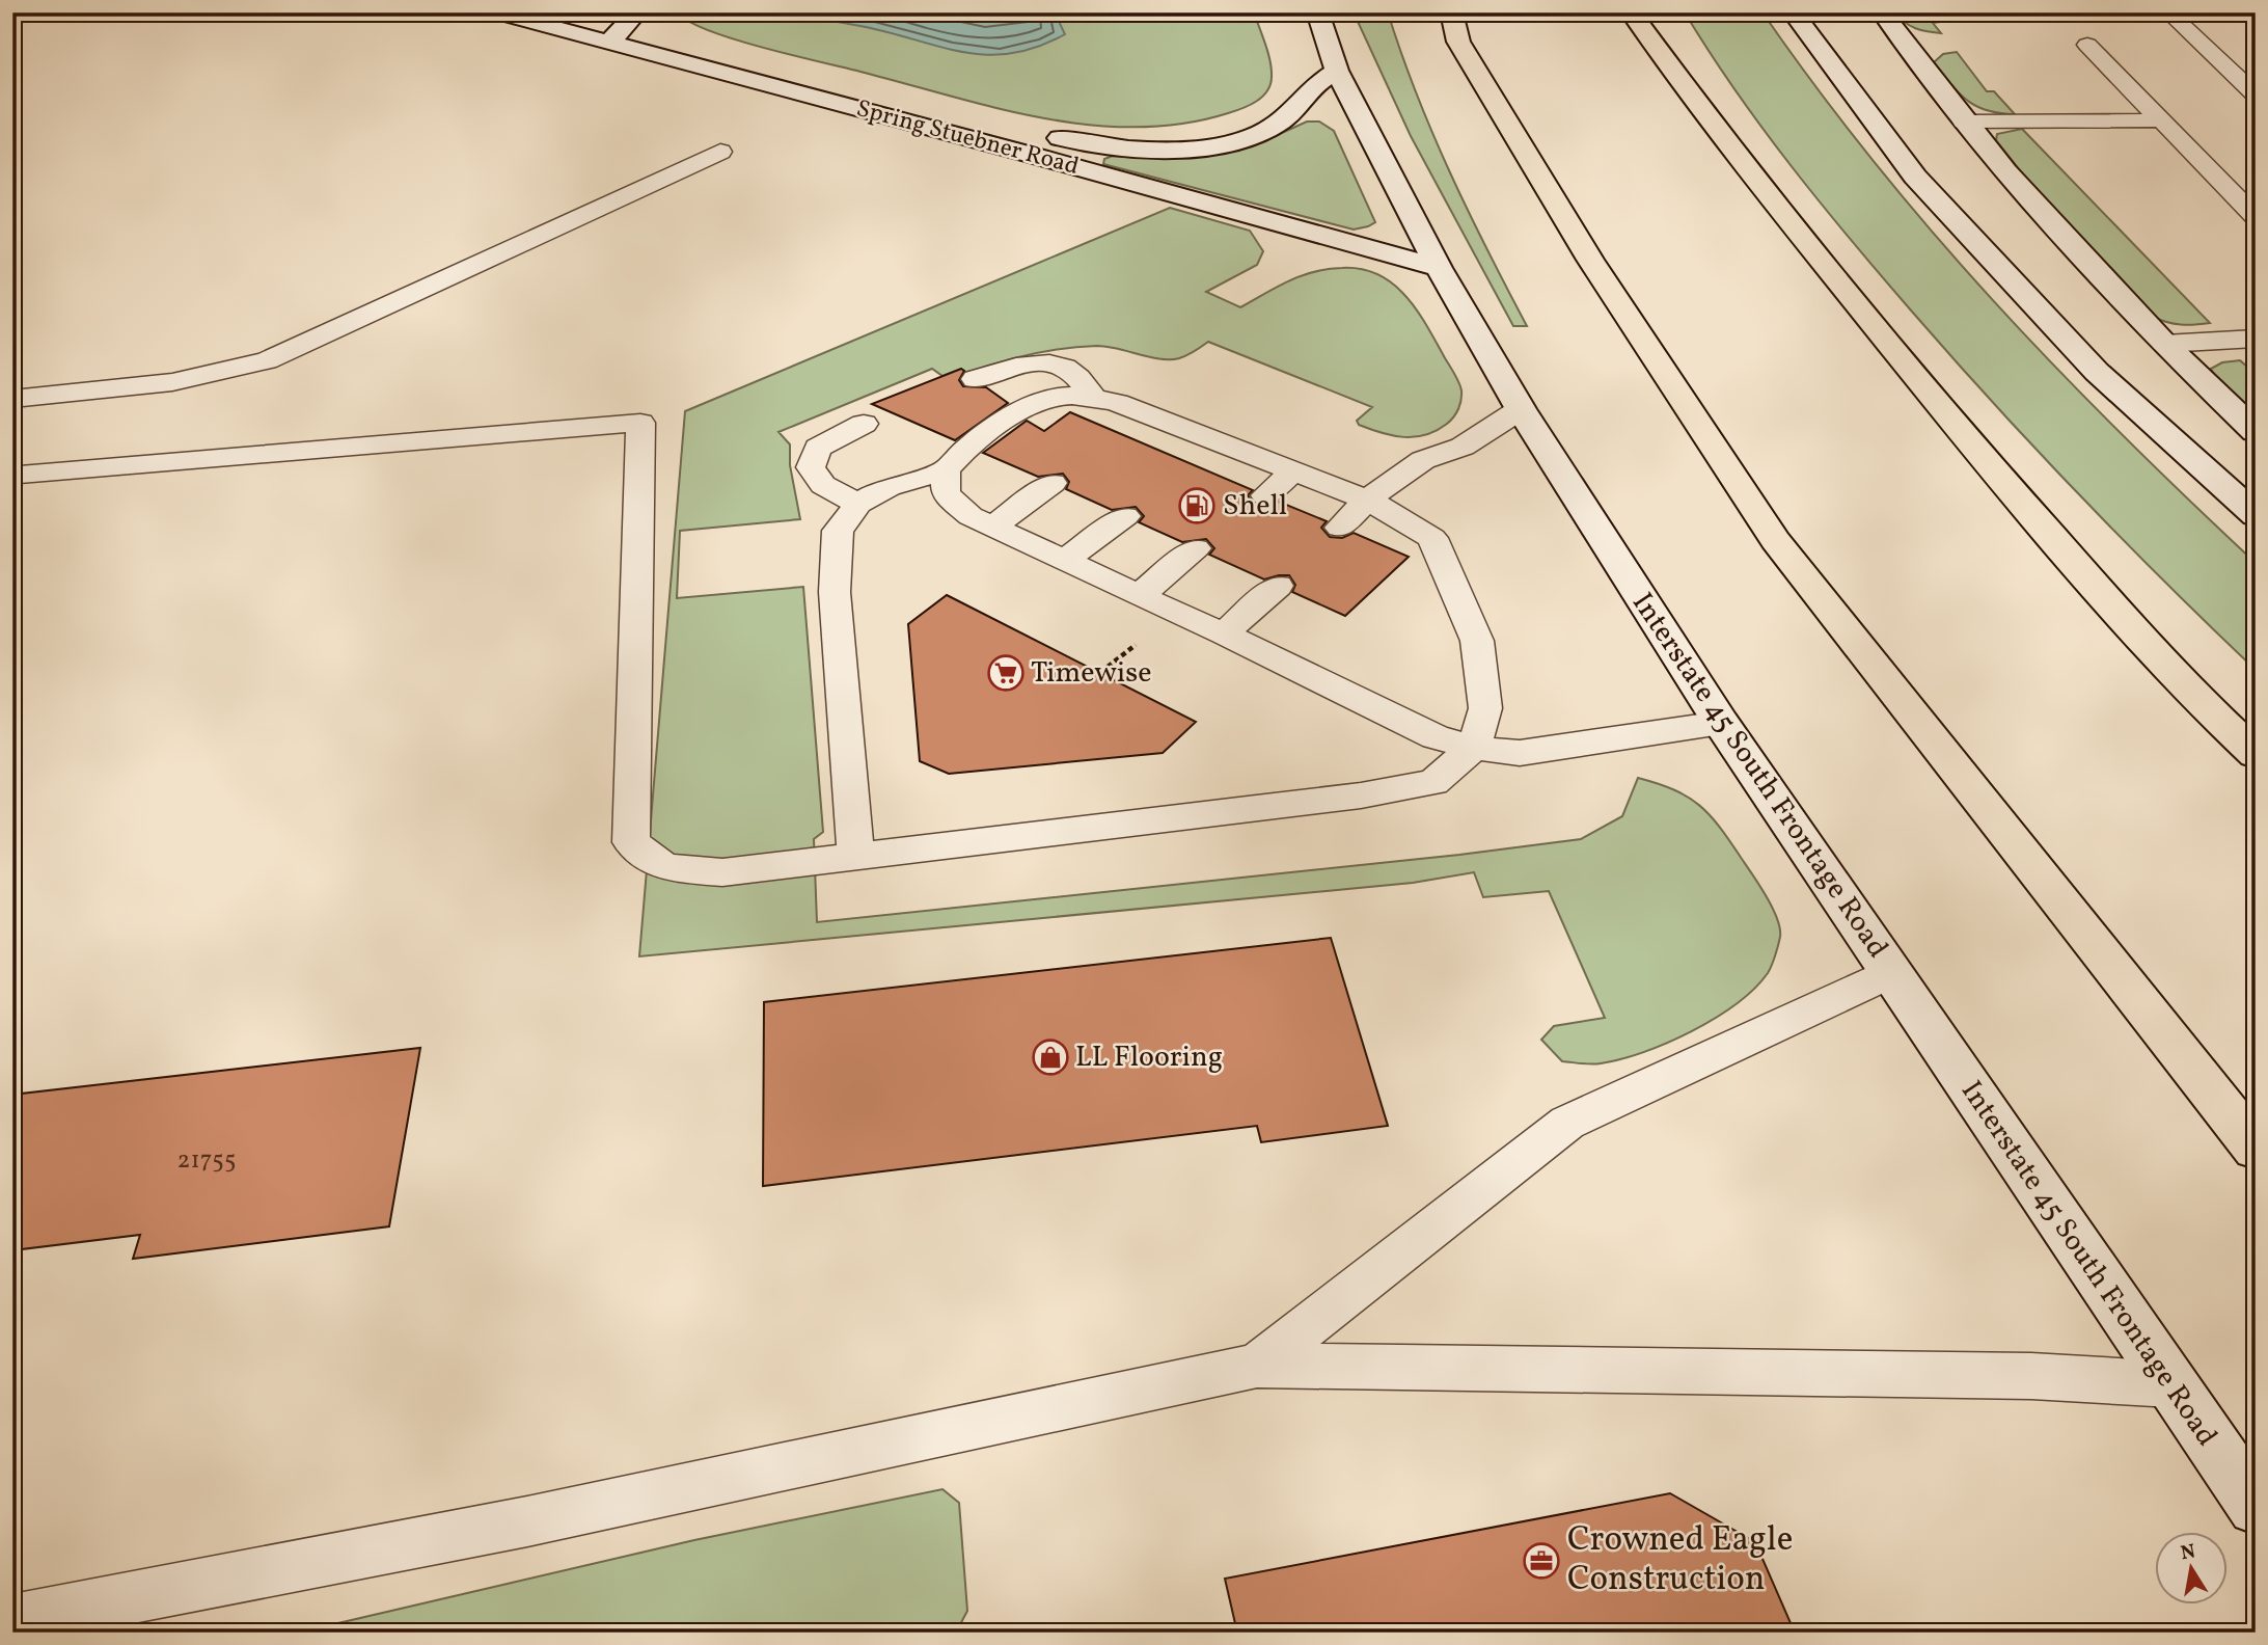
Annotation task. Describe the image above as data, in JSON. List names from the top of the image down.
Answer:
{
  "streets": {
    "main road": ["Spring Stuebner Road", "Interstate 45 South Frontage Road"]
  },
  "crossings": [
    ["Spring Stuebner Road", "Interstate 45 South Frontage Road"]
  ],
  "places": {
    "fuel station": ["Shell"],
    "supermarket": ["Timewise"],
    "shop": ["LL Flooring"],
    "office": ["Crowned Eagle Construction"]
  },
  "house_numbers": ["21755"],
  "north": "top"
}
